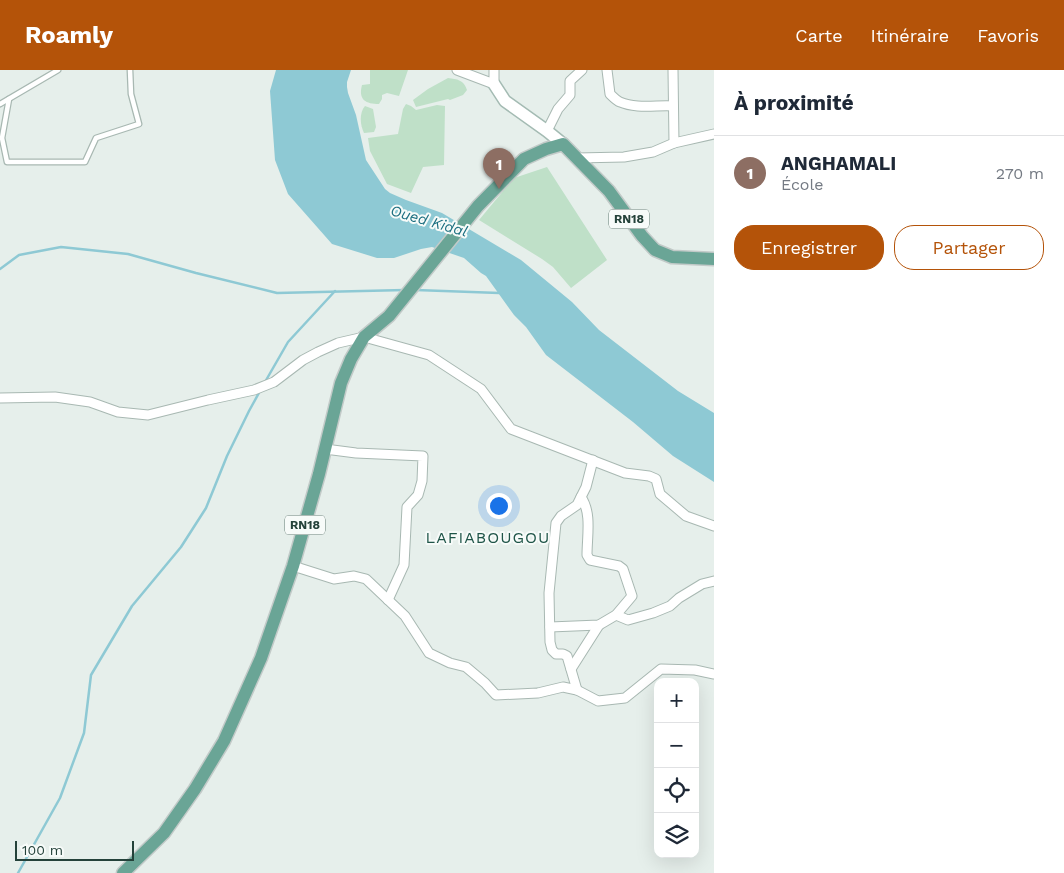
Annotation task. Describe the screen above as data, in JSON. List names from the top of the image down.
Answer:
{
  "streets": {
    "main road": ["RN18"]
  },
  "districts": ["LAFIABOUGOU"],
  "water": ["Oued Kidal"],
  "scale_bar": "100 m",
  "page": {
    "header": "Roamly",
    "nav": ["Carte", "Itinéraire", "Favoris"],
    "heading": "À proximité",
    "list": [
      {
        "mark": "1",
        "name": "ANGHAMALI",
        "note": "École",
        "value": "270 m"
      }
    ],
    "pins": "1",
    "buttons": ["Enregistrer", "Partager"],
    "map_buttons": ["+", "−"],
    "scale": "100 m"
  }
}
